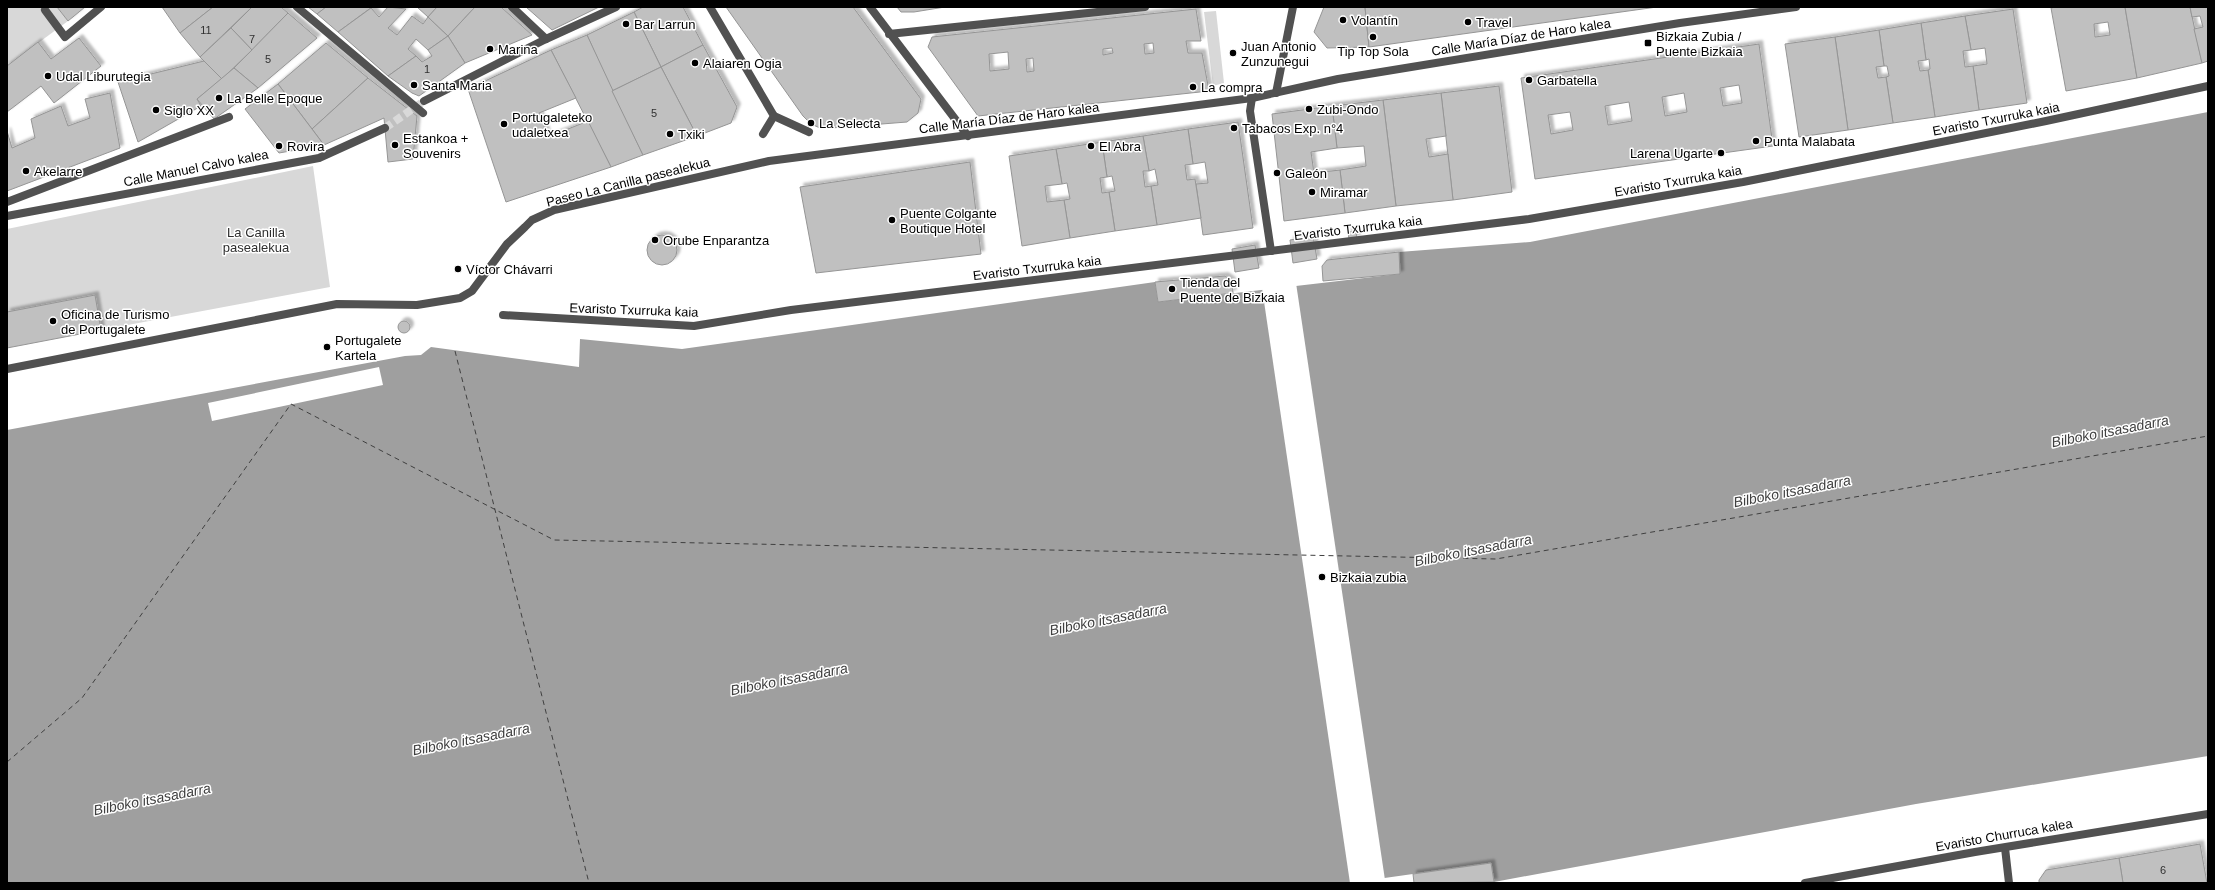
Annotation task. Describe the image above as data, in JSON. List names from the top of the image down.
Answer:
{
  "streets": {
    "street": [
      "Calle María Díaz de Haro kalea",
      "Evaristo Txurruka kaia",
      "Calle Manuel Calvo kalea",
      "Paseo La Canilla pasealekua",
      "Evaristo Churruca kalea"
    ]
  },
  "crossings": [
    ["Calle María Díaz de Haro kalea", "Paseo La Canilla pasealekua"]
  ],
  "water": ["Bilboko itsasadarra"],
  "parks": ["La Canilla pasealekua"],
  "places": {
    "other": [
      "Volantín",
      "Travel",
      "Bar Larrun",
      "Tip Top Sola",
      "Marina",
      "Juan Antonio Zunzunegui",
      "Alaiaren Ogia",
      "Udal Liburutegia",
      "Garbatella",
      "Santa Maria",
      "La compra",
      "La Belle Epoque",
      "Zubi-Ondo",
      "Siglo XX",
      "La Selecta",
      "Portugaleteko udaletxea",
      "Tabacos Exp. n°4",
      "Txiki",
      "Punta Malabata",
      "Estankoa + Souvenirs",
      "Rovira",
      "El Abra",
      "Larena Ugarte",
      "Akelarre",
      "Galeón",
      "Miramar",
      "Puente Colgante Boutique Hotel",
      "Orube Enparantza",
      "Víctor Chávarri",
      "Tienda del Puente de Bizkaia",
      "Oficina de Turismo de Portugalete",
      "Portugalete Kartela",
      "Bizkaia zubia"
    ],
    "transit": ["Bizkaia Zubia / Puente Bizkaia"]
  },
  "house_numbers": [
    "11",
    "7",
    "5",
    "1",
    "5",
    "6"
  ]
}
